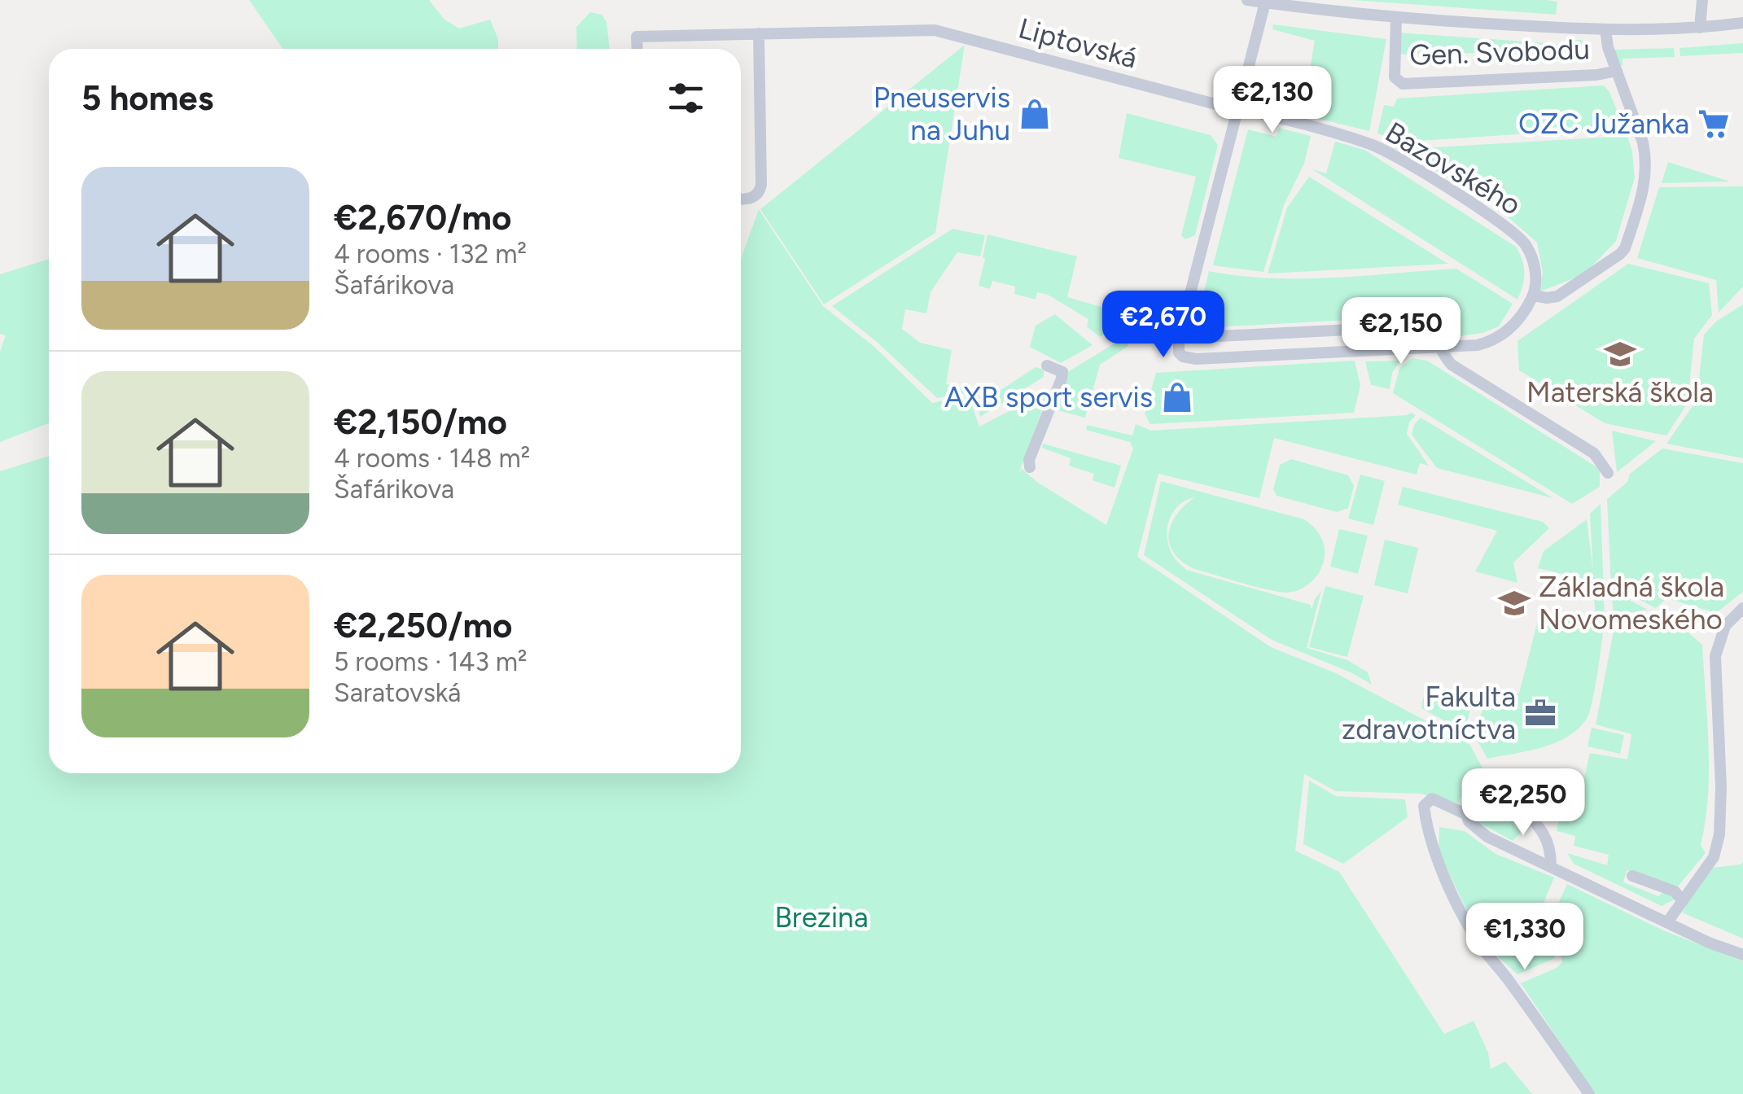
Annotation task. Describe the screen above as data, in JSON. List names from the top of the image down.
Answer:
{
  "streets": {
    "street": ["Liptovská", "Gen. Svobodu", "Bazovského"]
  },
  "crossings": [
    ["Liptovská", "Bazovského"]
  ],
  "parks": ["Brezina"],
  "places": {
    "shop": ["Pneuservis na Juhu", "AXB sport servis"],
    "supermarket": ["OZC Južanka"],
    "school or university": ["Materská škola", "Základná škola Novomeského"],
    "office": ["Fakulta zdravotníctva"]
  },
  "page": {
    "heading": "5 homes",
    "price": [
      "€2,130",
      "€2,670",
      "€2,150",
      "€2,250",
      "€1,330"
    ],
    "list": [
      {
        "name": "€2,670/mo",
        "note": "4 rooms · 132 m² · Šafárikova"
      },
      {
        "name": "€2,150/mo",
        "note": "4 rooms · 148 m² · Šafárikova"
      },
      {
        "name": "€2,250/mo",
        "note": "5 rooms · 143 m² · Saratovská"
      }
    ]
  }
}
